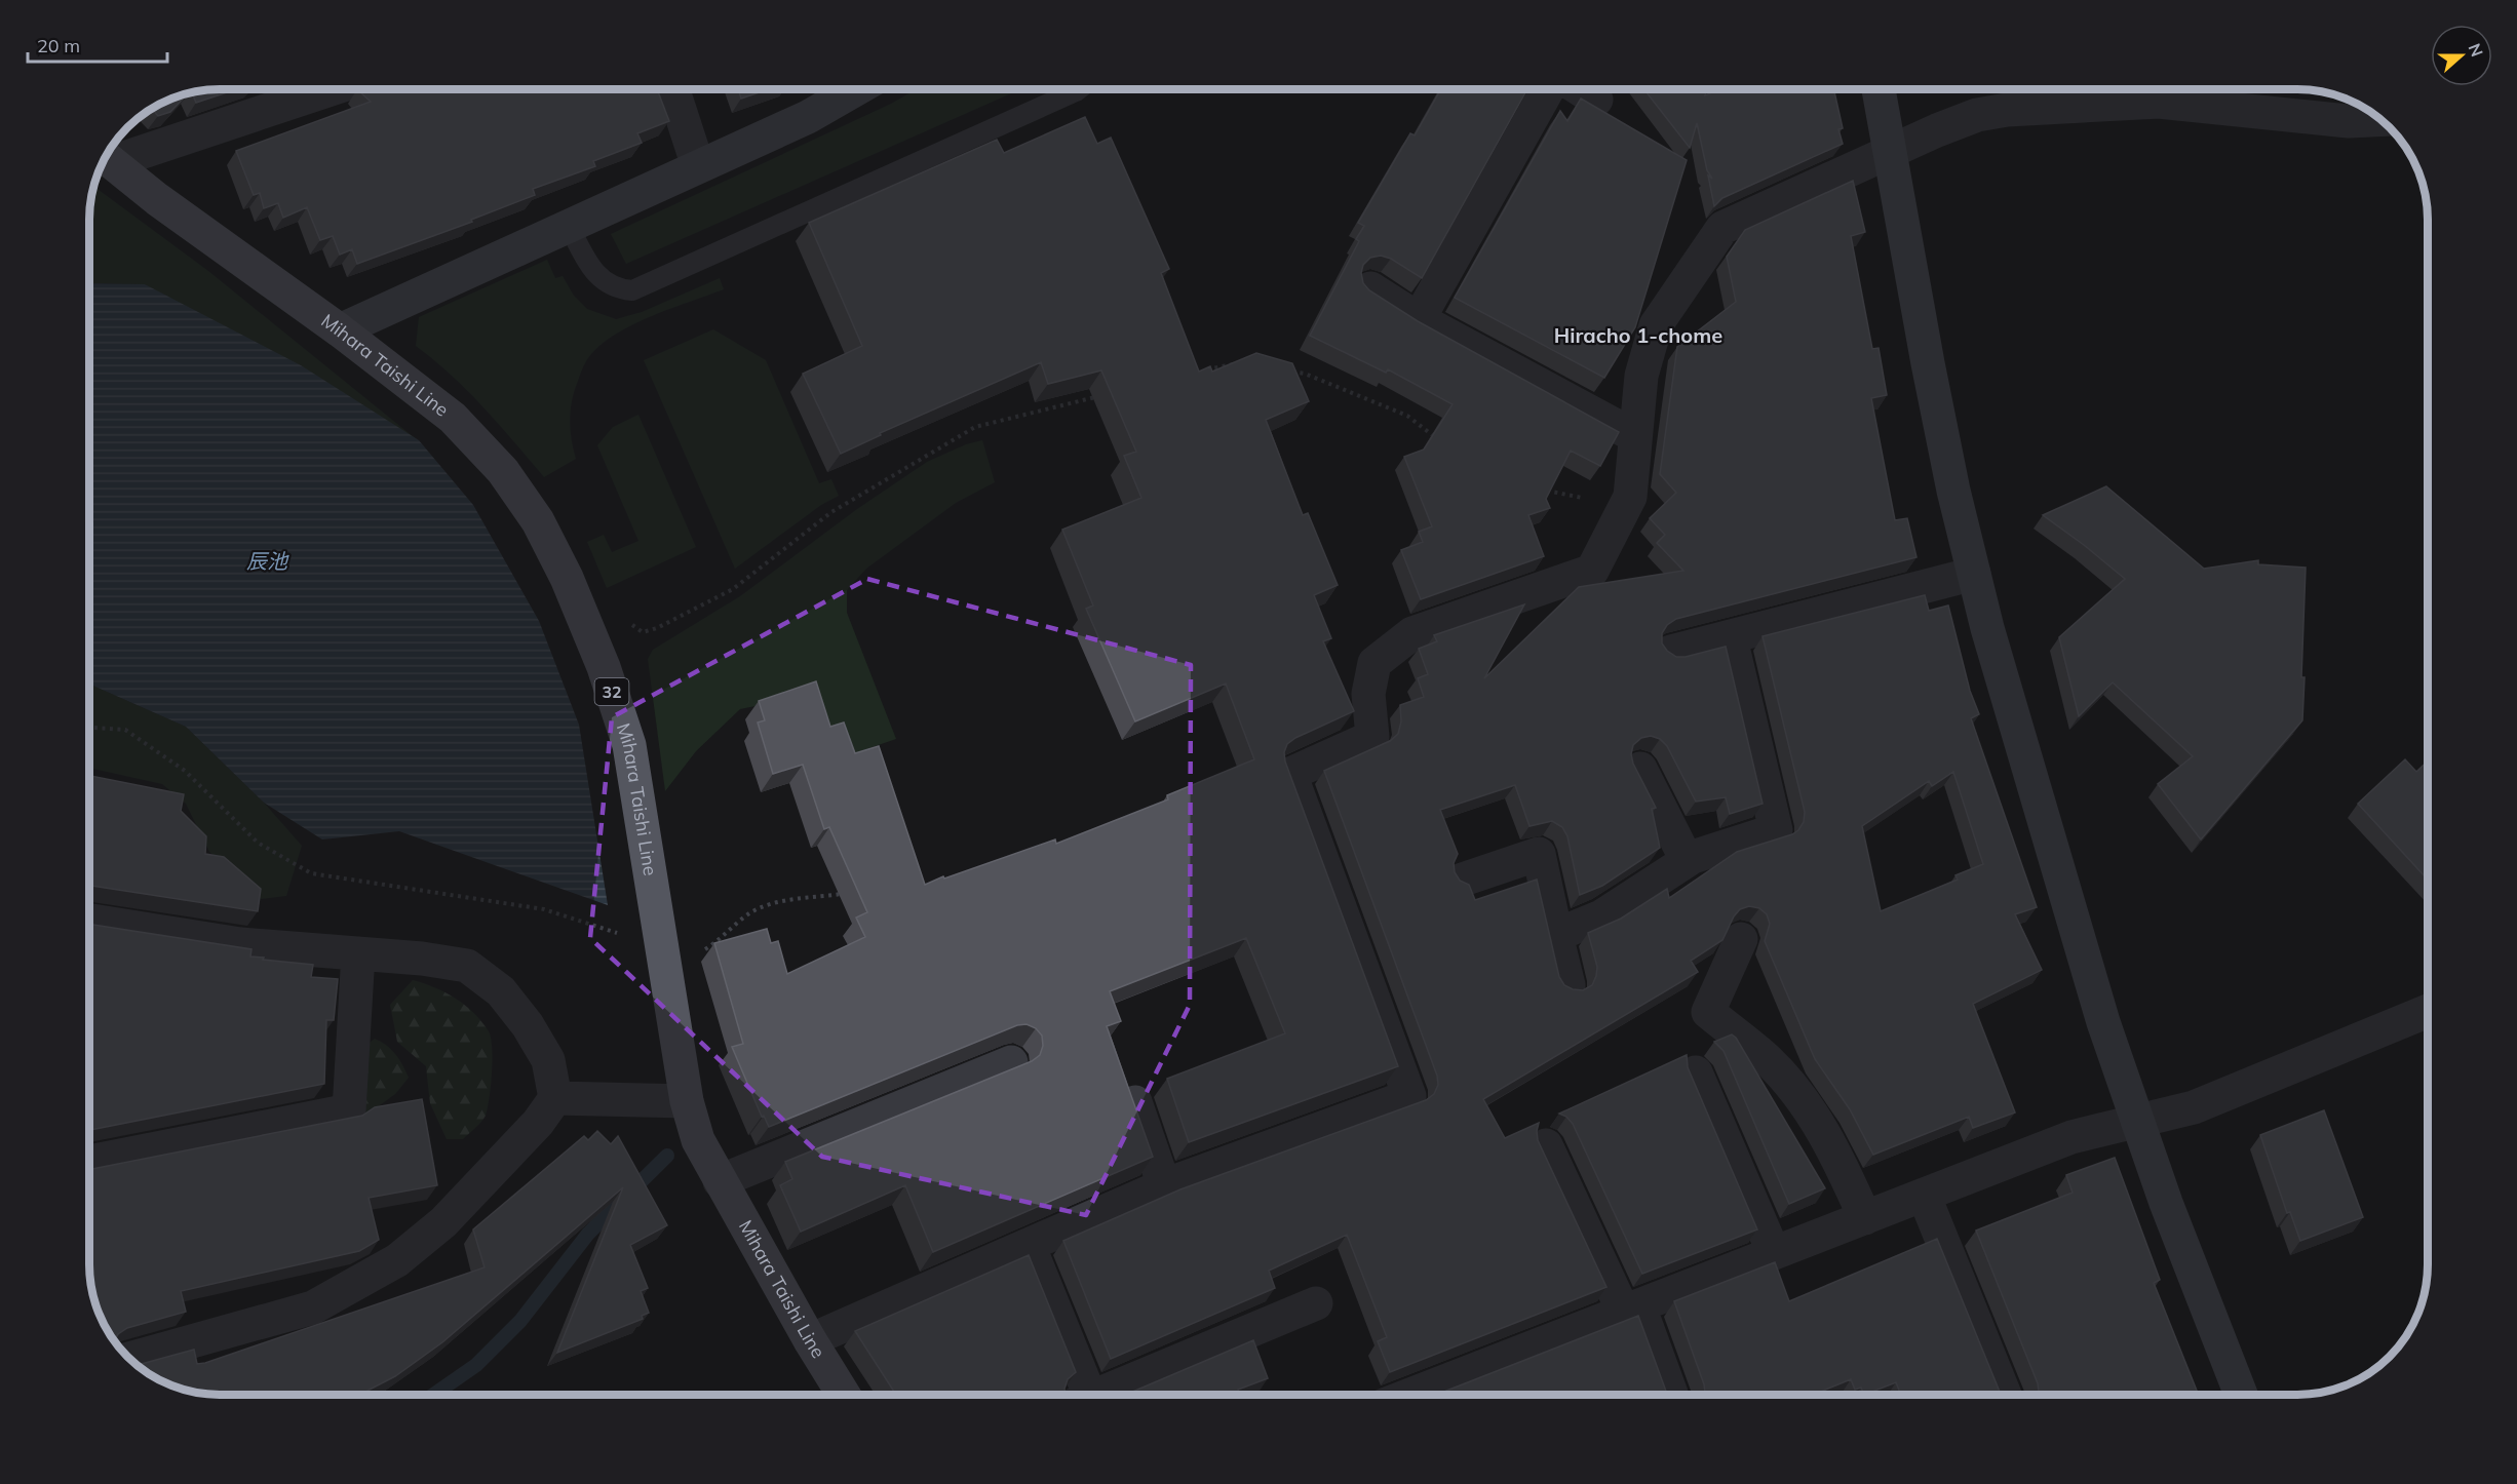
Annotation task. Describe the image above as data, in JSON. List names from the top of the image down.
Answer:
{
  "streets": {
    "main road": ["Mihara Taishi Line", "32"]
  },
  "districts": ["Hiracho 1-chome"],
  "water": ["辰池"],
  "scale_bar": "20 m",
  "north": "right"
}
